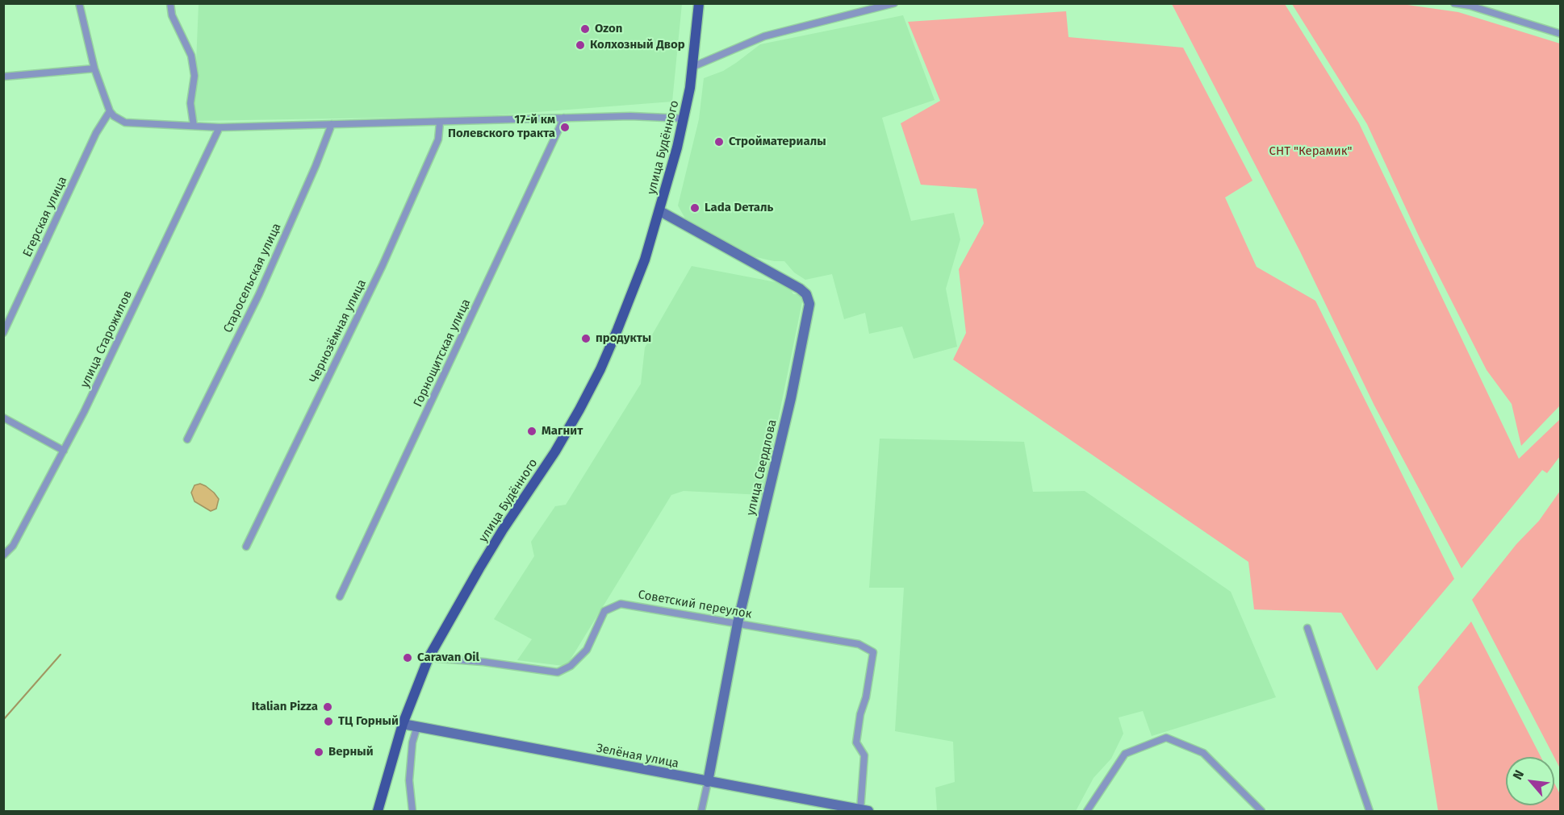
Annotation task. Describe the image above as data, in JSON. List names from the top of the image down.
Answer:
{
  "streets": {
    "main road": ["улица Будённого"],
    "street": [
      "Егерская улица",
      "Старосельская улица",
      "Чернозёмная улица",
      "улица Старожилов",
      "Горнощитская улица",
      "улица Свердлова",
      "Советский переулок",
      "Зелёная улица"
    ]
  },
  "crossings": [
    ["улица Будённого", "улица Свердлова"],
    ["улица Будённого", "Советский переулок"],
    ["улица Будённого", "Зелёная улица"],
    ["улица Свердлова", "Советский переулок"],
    ["улица Свердлова", "Зелёная улица"],
    ["Советский переулок", "Зелёная улица"]
  ],
  "parks": ["СНТ \"Керамик\""],
  "places": [
    "Ozon",
    "Колхозный Двор",
    "17-й км Полевского тракта",
    "Стройматериалы",
    "Lada Dеталь",
    "продукты",
    "Магнит",
    "Caravan Oil",
    "Italian Pizza",
    "ТЦ Горный",
    "Верный"
  ],
  "north": "top left"
}
